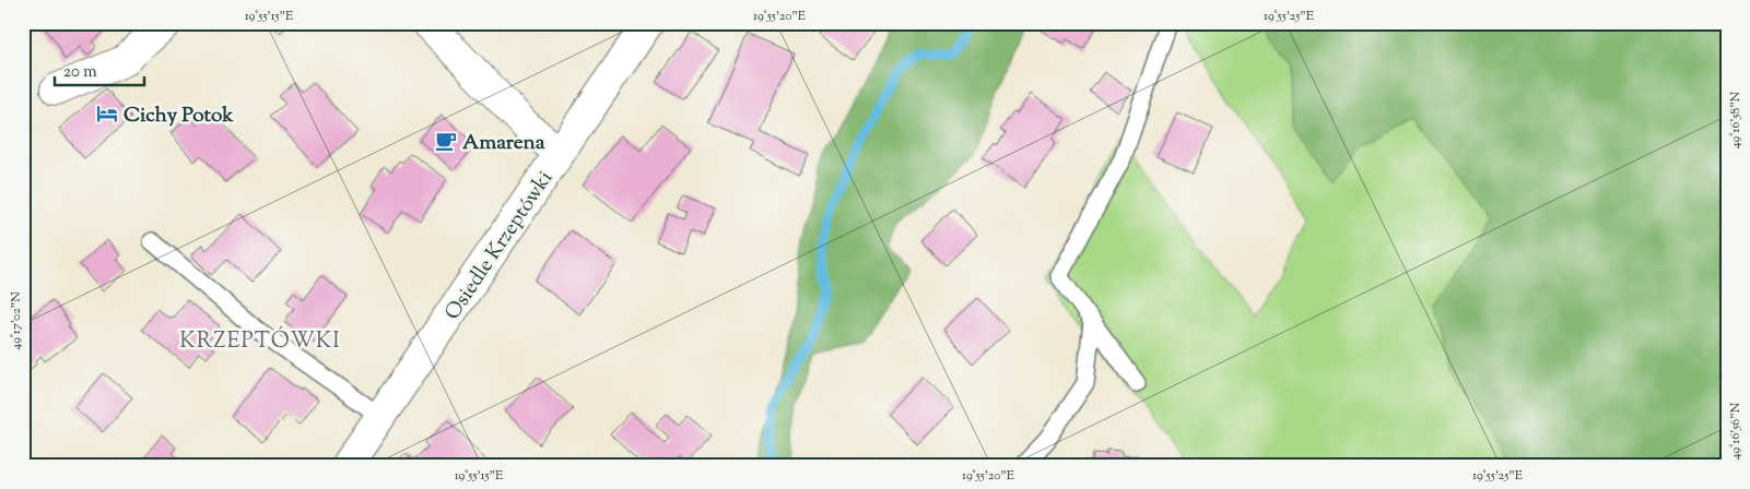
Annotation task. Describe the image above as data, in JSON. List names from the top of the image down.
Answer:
{
  "streets": {
    "main road": ["Osiedle Krzeptówki"]
  },
  "districts": ["KRZEPTÓWKI"],
  "places": {
    "hotel": ["Cichy Potok"],
    "cafe": ["Amarena"]
  },
  "scale_bar": "20 m",
  "coordinates": [
    "19°55'15\"E",
    "19°55'20\"E",
    "19°55'25\"E",
    "49°16'58\"N",
    "49°17'02\"N",
    "49°16'56\"N"
  ]
}
